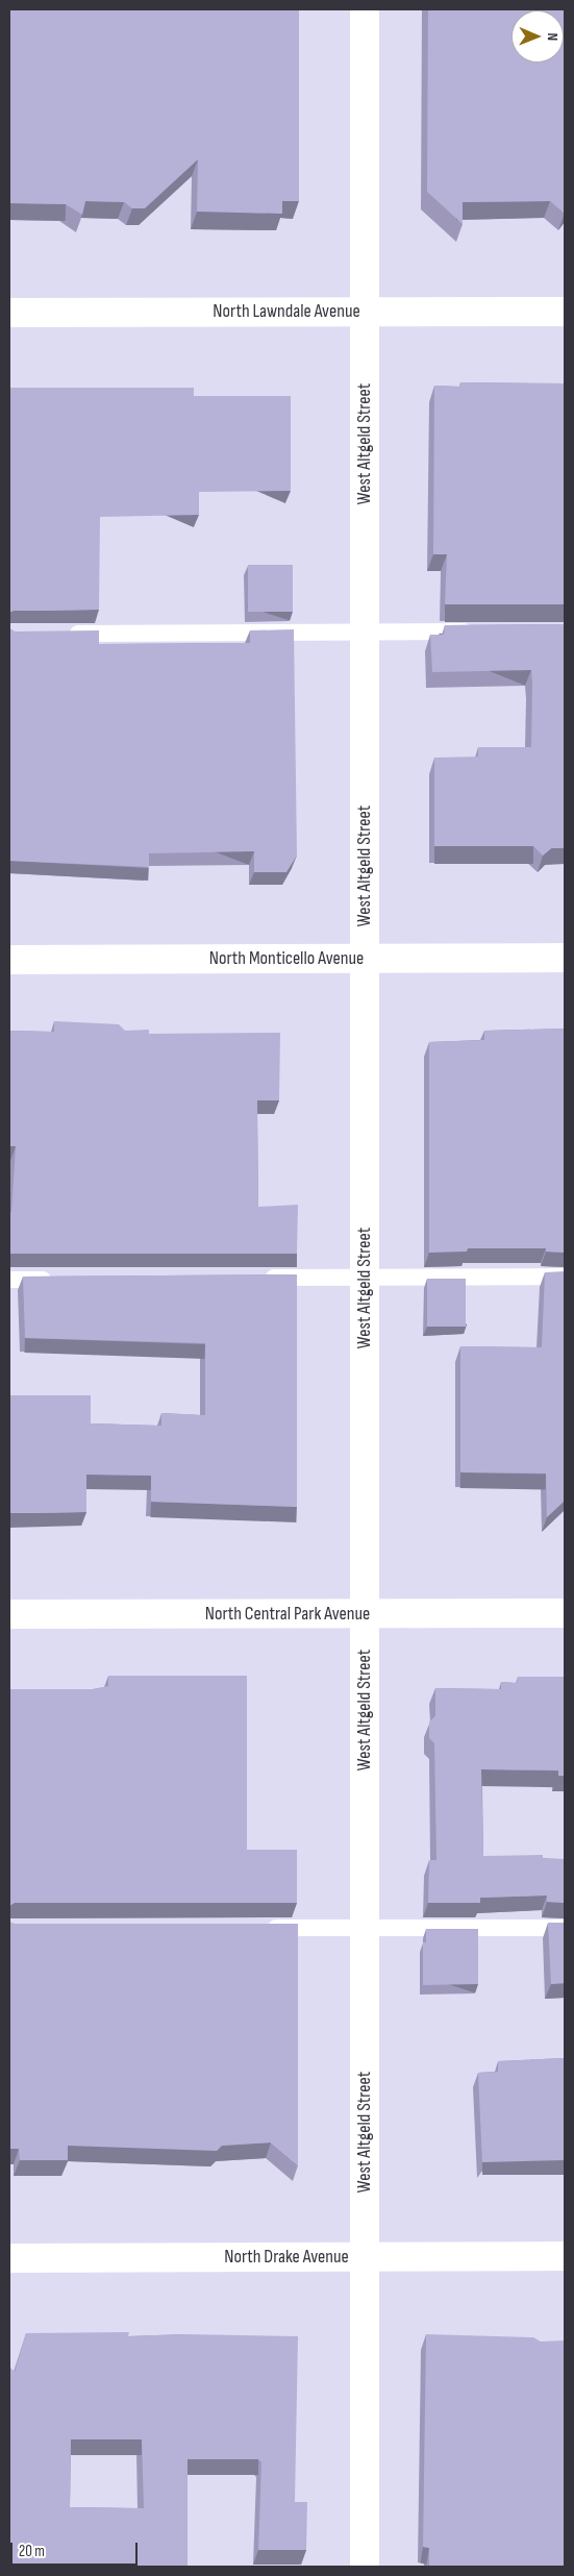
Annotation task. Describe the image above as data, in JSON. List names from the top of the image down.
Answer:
{
  "streets": {
    "street": [
      "North Lawndale Avenue",
      "West Altgeld Street",
      "North Monticello Avenue",
      "North Central Park Avenue",
      "North Drake Avenue"
    ]
  },
  "crossings": [
    ["North Lawndale Avenue", "West Altgeld Street"],
    ["West Altgeld Street", "North Monticello Avenue"],
    ["West Altgeld Street", "North Central Park Avenue"],
    ["West Altgeld Street", "North Drake Avenue"]
  ],
  "scale_bar": "20 m",
  "north": "right"
}
